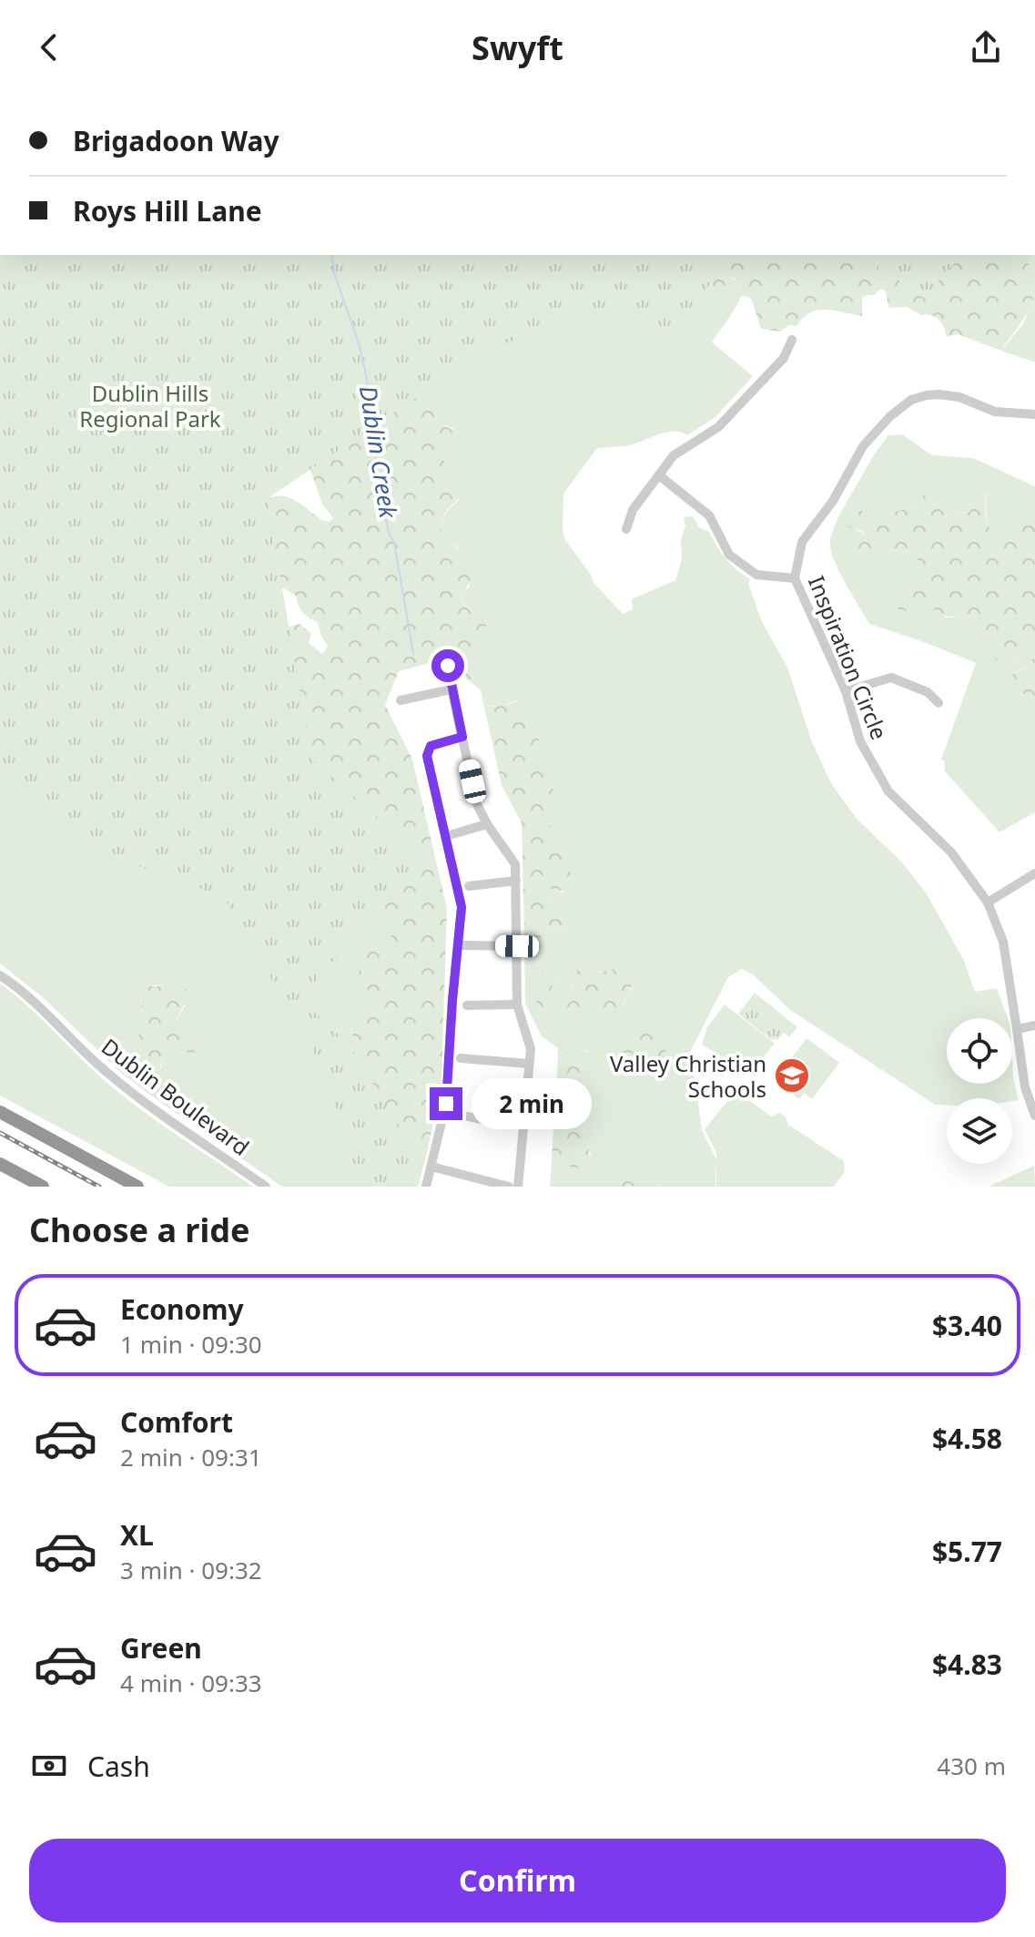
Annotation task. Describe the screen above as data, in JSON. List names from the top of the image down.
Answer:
{
  "streets": {
    "street": ["Inspiration Circle", "Dublin Boulevard"]
  },
  "water": ["Dublin Creek"],
  "parks": ["Dublin Hills Regional Park"],
  "places": {
    "school or university": ["Valley Christian Schools"]
  },
  "page": {
    "header": "Swyft",
    "banner": ["Brigadoon Way", "Roys Hill Lane"],
    "bubble": "2 min",
    "heading": "Choose a ride",
    "list": [
      {
        "name": "Economy",
        "note": "1 min · 09:30",
        "value": "$3.40"
      },
      {
        "name": "Comfort",
        "note": "2 min · 09:31",
        "value": "$4.58"
      },
      {
        "name": "XL",
        "note": "3 min · 09:32",
        "value": "$5.77"
      },
      {
        "name": "Green",
        "note": "4 min · 09:33",
        "value": "$4.83"
      }
    ],
    "pay": ["Cash", "430 m"],
    "buttons": "Confirm"
  }
}
